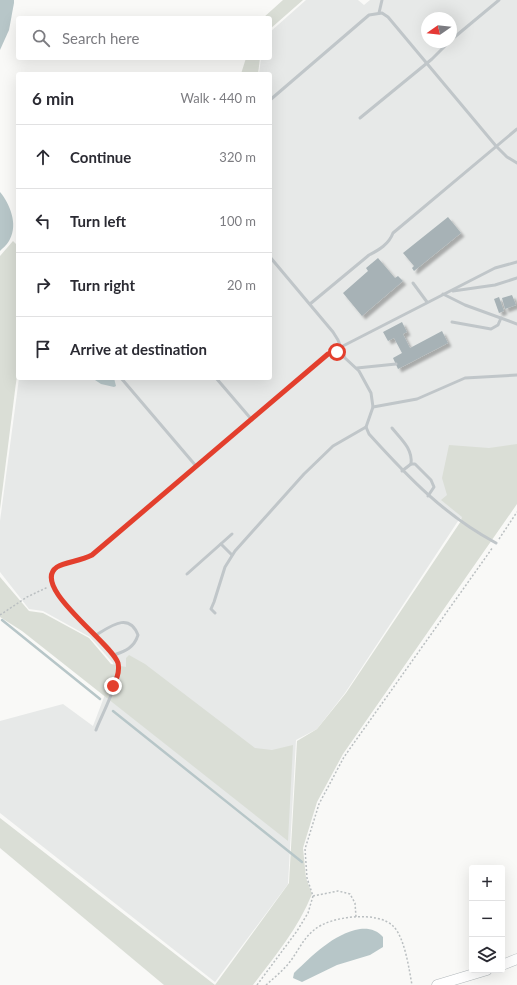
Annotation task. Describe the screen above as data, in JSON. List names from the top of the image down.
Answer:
{
  "north": "left",
  "page": {
    "search": "Search here",
    "heading": ["6 min", "Walk · 440 m"],
    "list": [
      ["Continue", "320 m"],
      ["Turn left", "100 m"],
      ["Turn right", "20 m"],
      "Arrive at destination"
    ],
    "map_buttons": ["+", "−"]
  }
}
